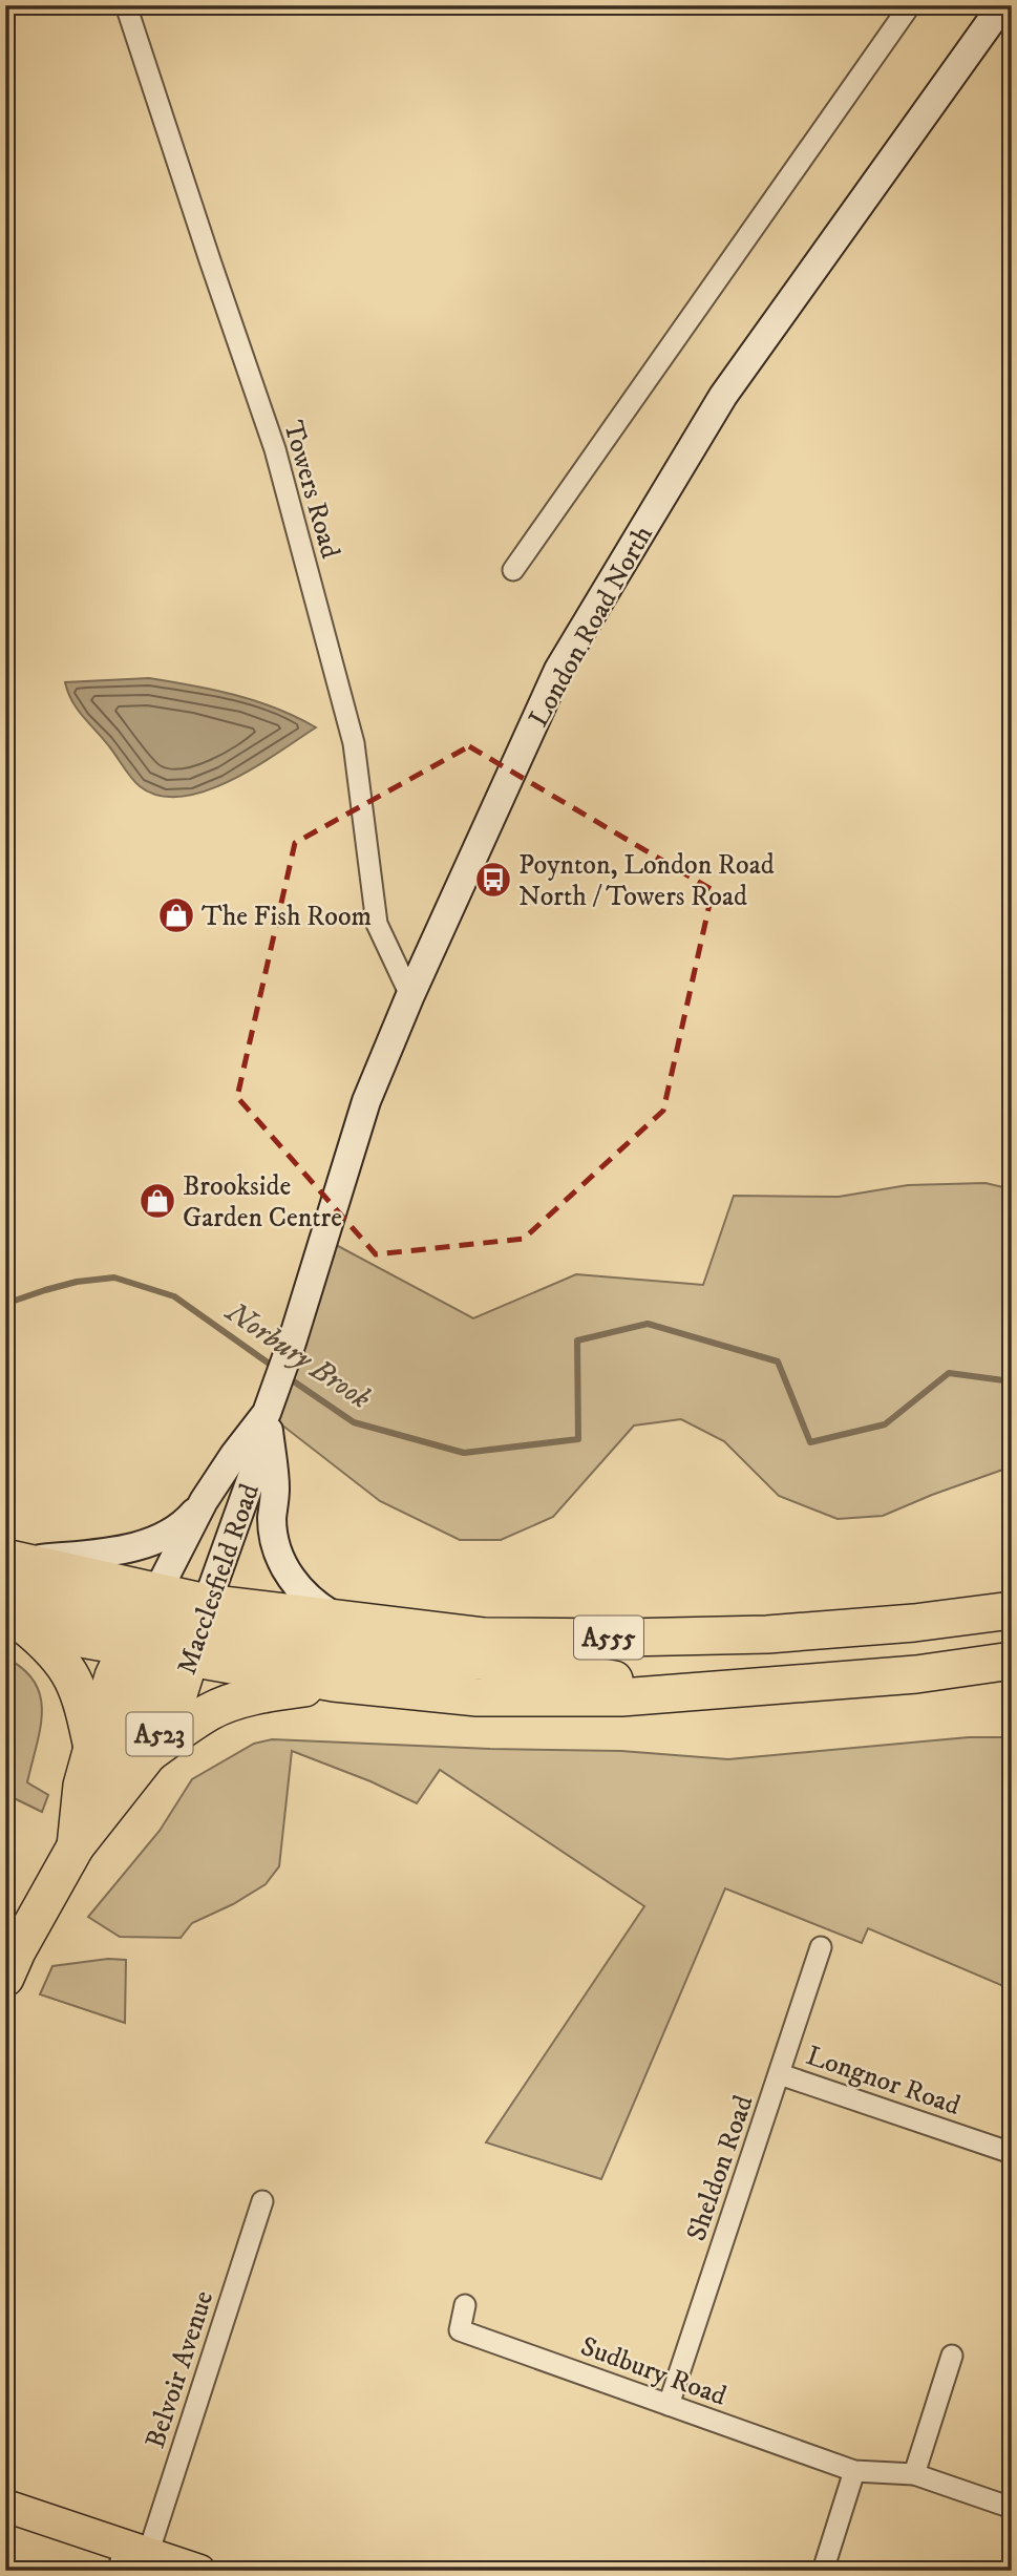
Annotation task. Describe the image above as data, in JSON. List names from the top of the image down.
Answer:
{
  "streets": {
    "highway": ["Macclesfield Road", "A555", "A523"],
    "main road": ["London Road North"],
    "street": [
      "Towers Road",
      "Longnor Road",
      "Sheldon Road",
      "Belvoir Avenue",
      "Sudbury Road"
    ]
  },
  "crossings": [
    ["Towers Road", "London Road North"],
    ["London Road North", "Macclesfield Road"],
    ["Macclesfield Road", "A555"],
    ["Longnor Road", "Sheldon Road"],
    ["Sheldon Road", "Sudbury Road"]
  ],
  "water": ["Norbury Brook"],
  "places": {
    "bus stop": ["Poynton, London Road North / Towers Road"],
    "shop": ["The Fish Room", "Brookside Garden Centre"]
  }
}
